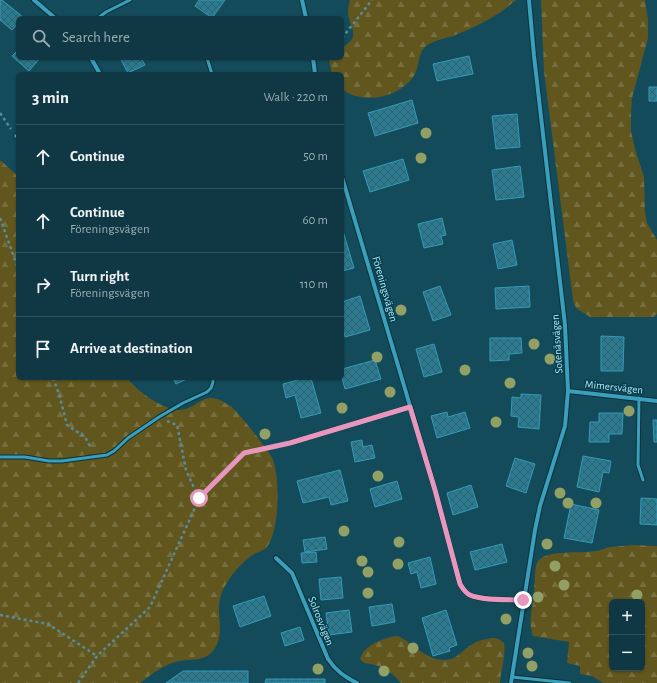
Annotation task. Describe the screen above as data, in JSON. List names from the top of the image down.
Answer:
{
  "streets": {
    "street": [
      "Föreningsvägen",
      "Sotenäsvägen",
      "Mimersvägen",
      "Solrosvägen"
    ]
  },
  "crossings": [
    ["Föreningsvägen", "Sotenäsvägen"],
    ["Sotenäsvägen", "Mimersvägen"]
  ],
  "page": {
    "search": "Search here",
    "heading": ["3 min", "Walk · 220 m"],
    "list": [
      ["Continue", "50 m"],
      ["Continue", "Föreningsvägen", "60 m"],
      ["Turn right", "Föreningsvägen", "110 m"],
      "Arrive at destination"
    ],
    "map_buttons": ["+", "−"]
  }
}
